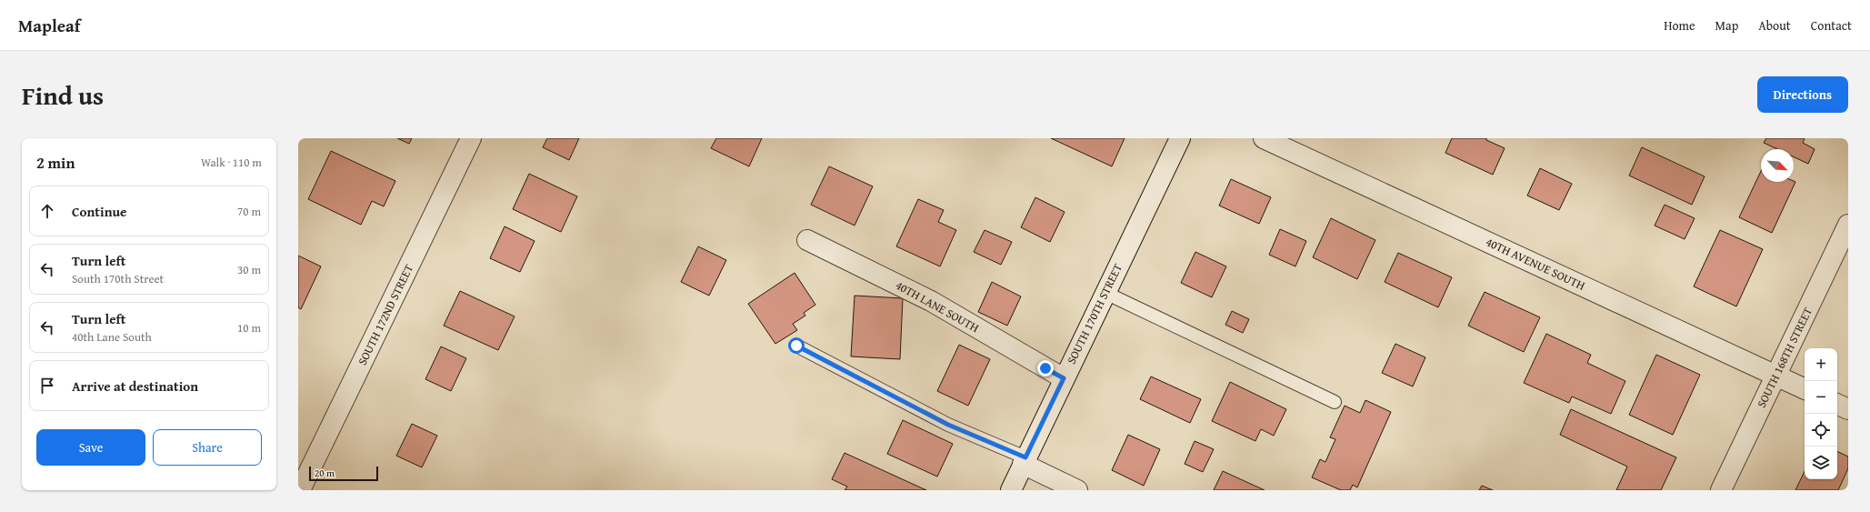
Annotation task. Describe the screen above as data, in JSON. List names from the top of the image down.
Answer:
{
  "streets": {
    "street": [
      "40TH AVENUE SOUTH",
      "40TH LANE SOUTH",
      "SOUTH 170TH STREET",
      "SOUTH 172ND STREET",
      "SOUTH 168TH STREET"
    ]
  },
  "crossings": [
    ["40TH AVENUE SOUTH", "SOUTH 168TH STREET"],
    ["40TH LANE SOUTH", "SOUTH 170TH STREET"]
  ],
  "scale_bar": "20 m",
  "north": "bottom right",
  "page": {
    "header": "Mapleaf",
    "nav": [
      "Home",
      "Map",
      "About",
      "Contact"
    ],
    "title": "Find us",
    "buttons": [
      "Directions",
      ["Save", "Share"]
    ],
    "heading": ["2 min", "Walk · 110 m"],
    "list": [
      ["Continue", "70 m"],
      ["Turn left", "South 170th Street", "30 m"],
      ["Turn left", "40th Lane South", "10 m"],
      "Arrive at destination"
    ],
    "map_buttons": ["+", "−"],
    "scale": "20 m"
  }
}
